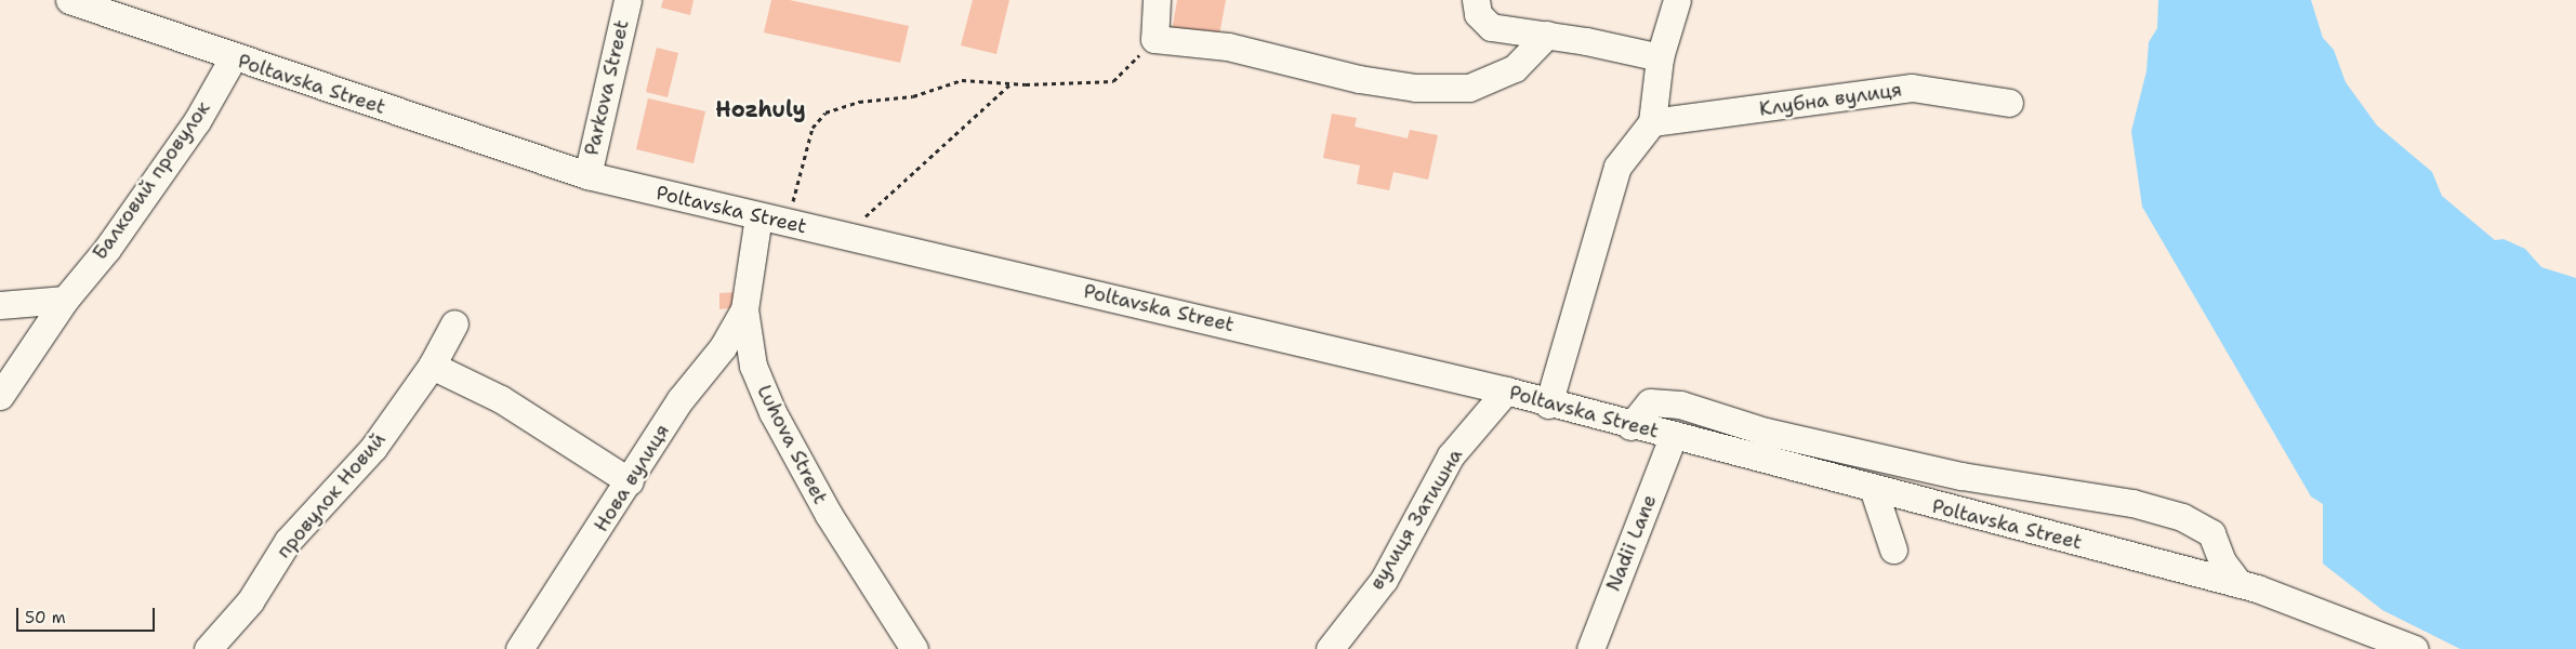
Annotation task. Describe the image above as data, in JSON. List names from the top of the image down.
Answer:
{
  "streets": {
    "street": [
      "Poltavska Street",
      "Parkova Street",
      "Клубна вулиця",
      "Балковий провулок",
      "Luhova Street",
      "Нова вулиця",
      "провулок Новий",
      "вулиця Затишна",
      "Nadii Lane"
    ]
  },
  "crossings": [
    ["Poltavska Street", "Parkova Street"],
    ["Poltavska Street", "Балковий провулок"],
    ["Poltavska Street", "Luhova Street"],
    ["Poltavska Street", "вулиця Затишна"],
    ["Poltavska Street", "Nadii Lane"],
    ["Luhova Street", "Нова вулиця"]
  ],
  "districts": ["Hozhuly"],
  "scale_bar": "50 m"
}
